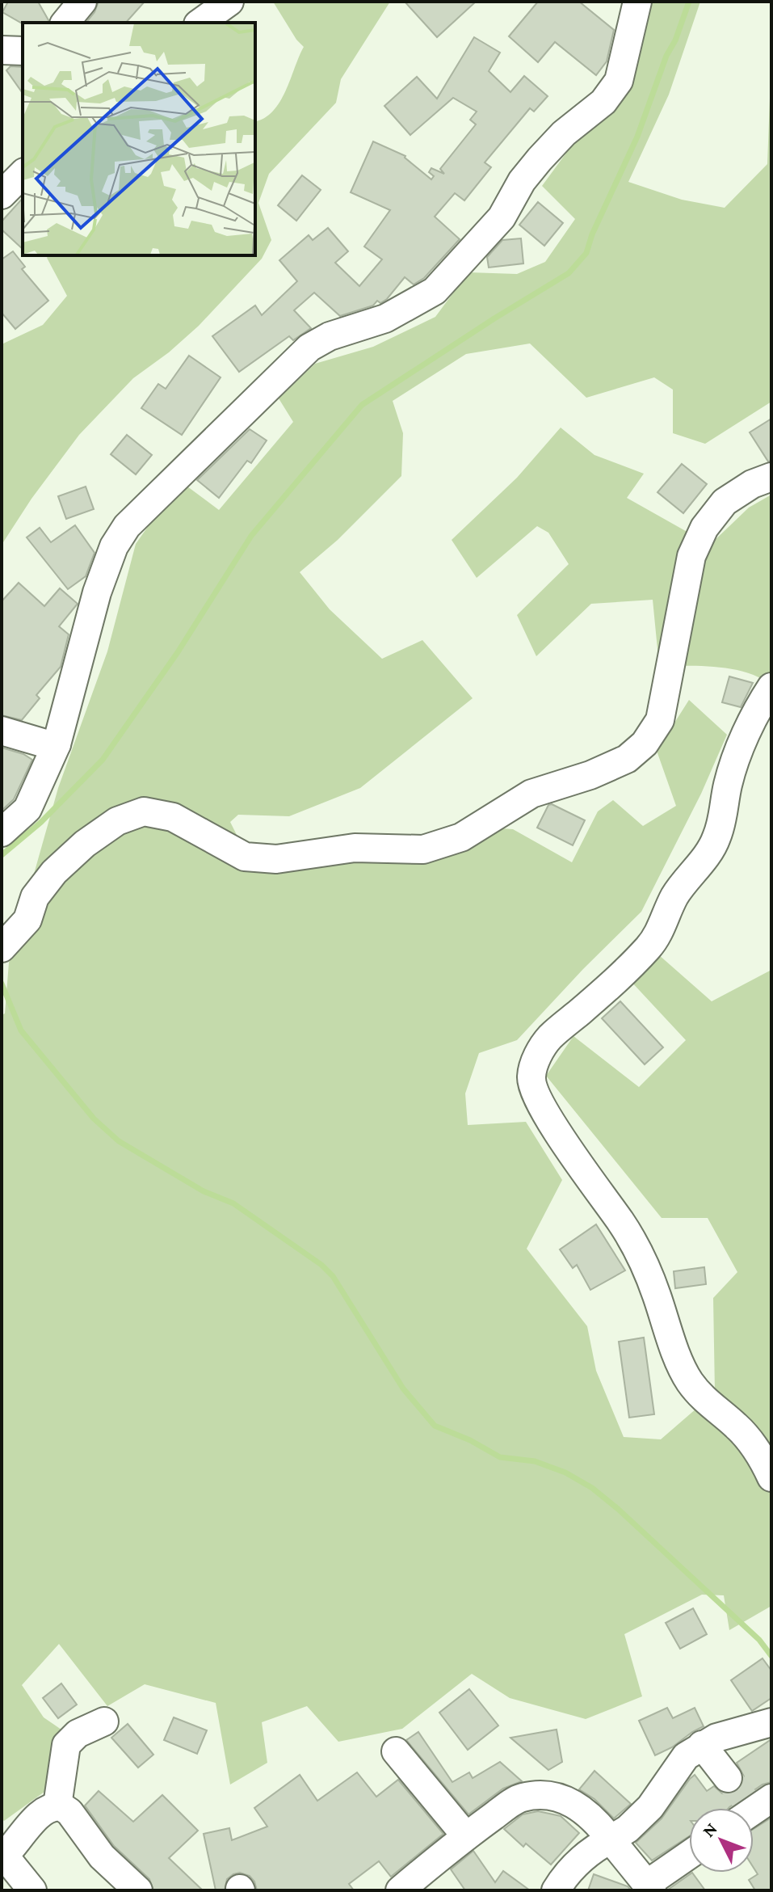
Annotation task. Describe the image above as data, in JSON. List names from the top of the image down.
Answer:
{
  "north": "top left"
}
